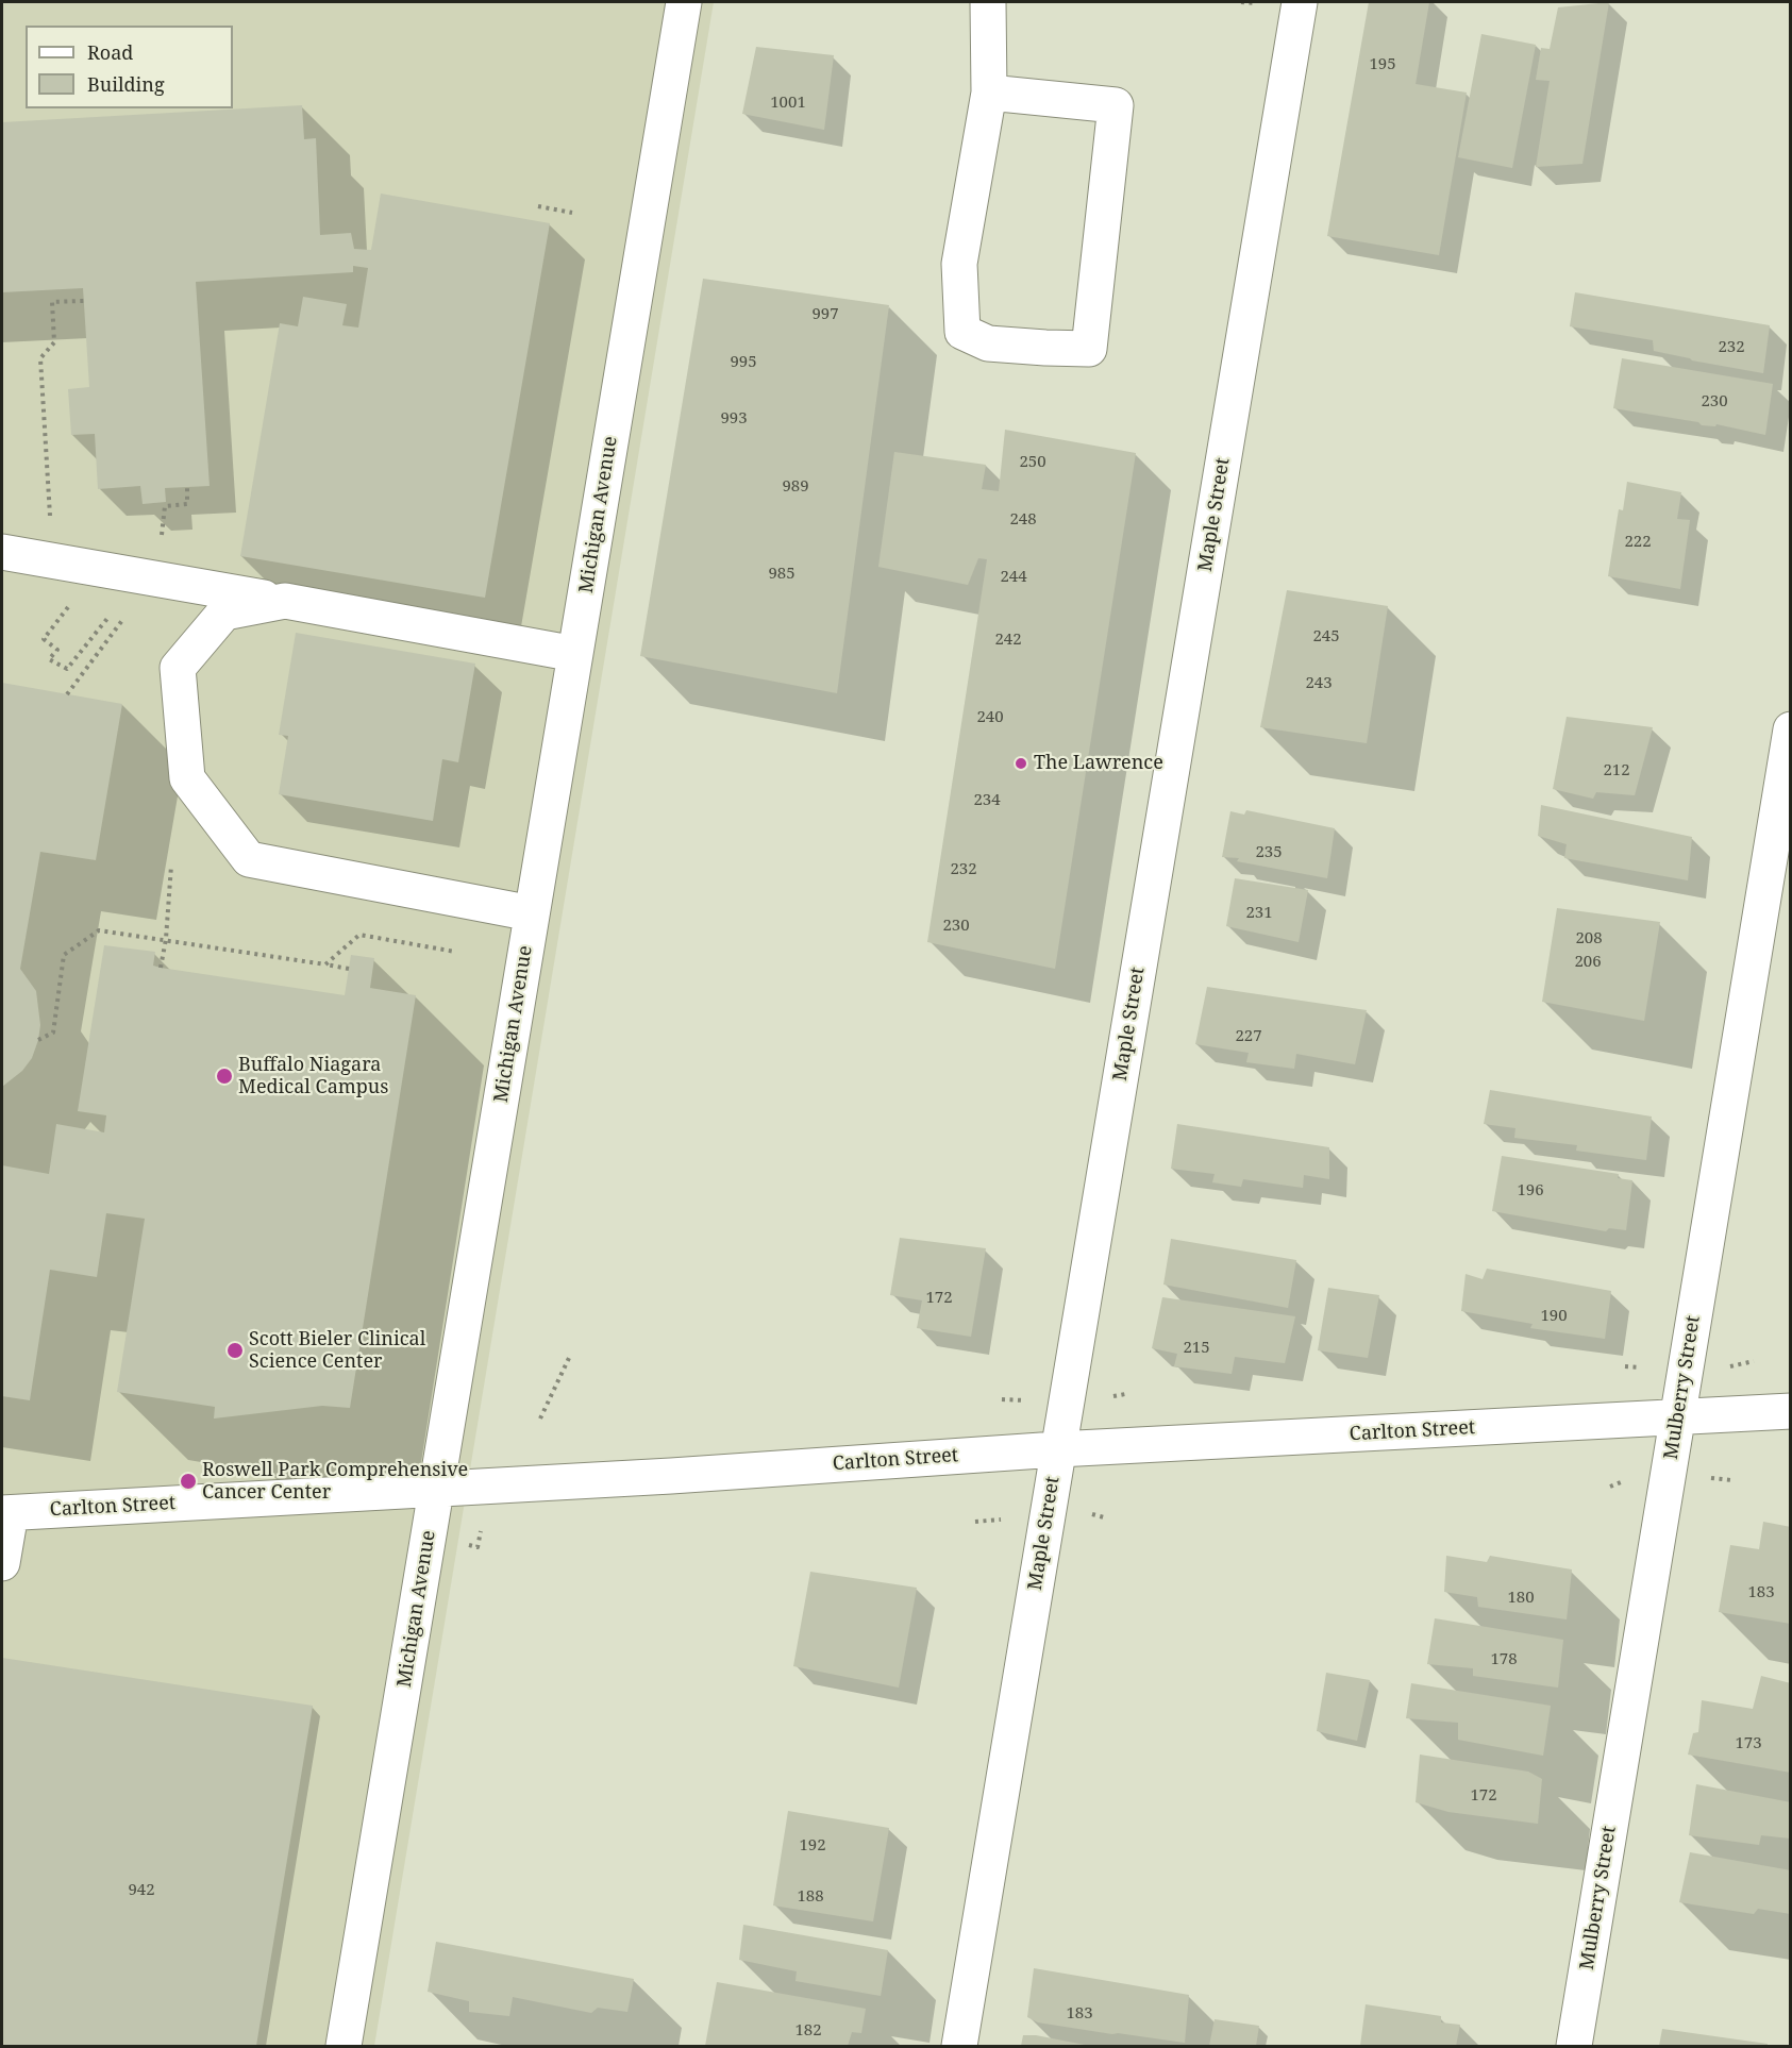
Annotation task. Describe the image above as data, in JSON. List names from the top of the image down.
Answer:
{
  "streets": {
    "street": [
      "Michigan Avenue",
      "Maple Street",
      "Mulberry Street",
      "Carlton Street"
    ]
  },
  "crossings": [
    ["Michigan Avenue", "Carlton Street"],
    ["Maple Street", "Carlton Street"],
    ["Mulberry Street", "Carlton Street"]
  ],
  "places": [
    "The Lawrence",
    "Buffalo Niagara Medical Campus",
    "Scott Bieler Clinical Science Center",
    "Roswell Park Comprehensive Cancer Center"
  ],
  "house_numbers": [
    "195",
    "1001",
    "997",
    "232",
    "995",
    "230",
    "993",
    "250",
    "989",
    "248",
    "222",
    "985",
    "244",
    "245",
    "242",
    "243",
    "240",
    "212",
    "234",
    "235",
    "232",
    "231",
    "230",
    "208",
    "206",
    "227",
    "196",
    "172",
    "190",
    "215",
    "183",
    "180",
    "178",
    "173",
    "172",
    "192",
    "942",
    "188",
    "183",
    "182"
  ],
  "legend": ["Road", "Building"]
}
